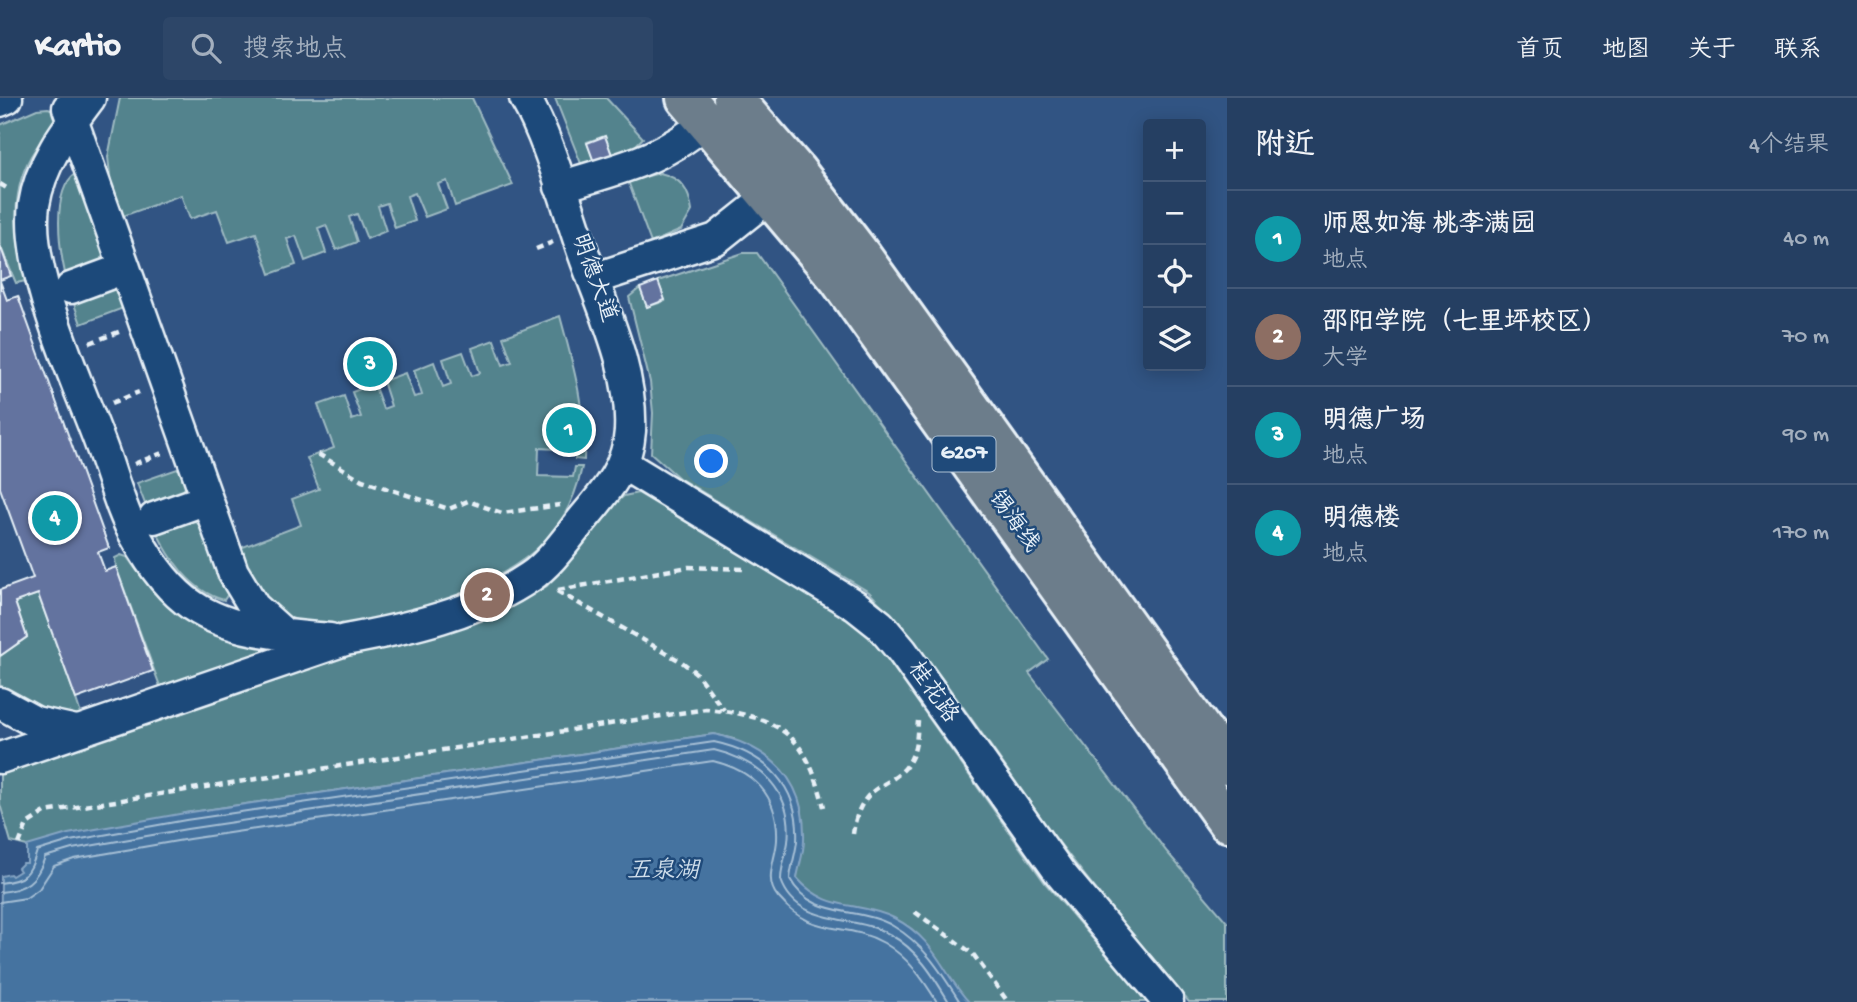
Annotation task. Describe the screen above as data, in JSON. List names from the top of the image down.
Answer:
{
  "streets": {
    "highway": ["G207", "锡海线"],
    "lane": ["明德大道", "桂花路"]
  },
  "crossings": [
    ["明德大道", "桂花路"]
  ],
  "water": ["五泉湖"],
  "page": {
    "header": "Kartio",
    "search": "搜索地点",
    "nav": [
      "首页",
      "地图",
      "关于",
      "联系"
    ],
    "heading": ["附近", "4个结果"],
    "map_buttons": ["+", "−"],
    "list": [
      {
        "mark": "1",
        "name": "师恩如海 桃李满园",
        "note": "地点",
        "value": "40 m"
      },
      {
        "mark": "2",
        "name": "邵阳学院（七里坪校区）",
        "note": "大学",
        "value": "70 m"
      },
      {
        "mark": "3",
        "name": "明德广场",
        "note": "地点",
        "value": "90 m"
      },
      {
        "mark": "4",
        "name": "明德楼",
        "note": "地点",
        "value": "170 m"
      }
    ],
    "pins": [
      "3",
      "1",
      "4",
      "2"
    ]
  }
}
